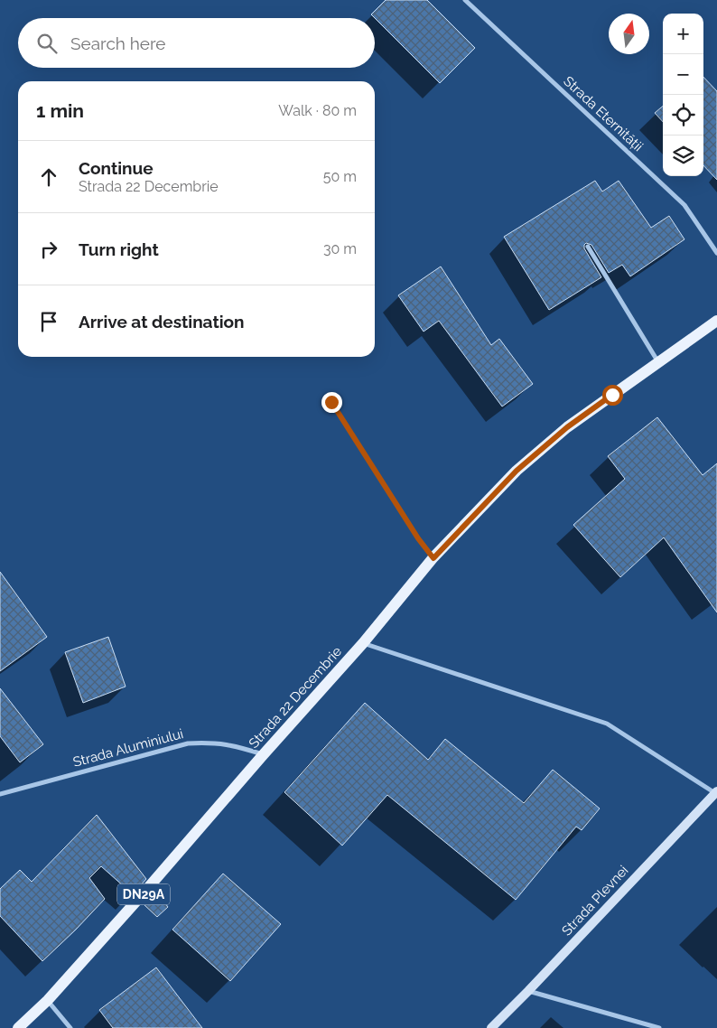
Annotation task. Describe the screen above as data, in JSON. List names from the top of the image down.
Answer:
{
  "streets": {
    "main road": ["Strada 22 Decembrie", "DN29A"],
    "street": ["Strada Eternității", "Strada Aluminiului", "Strada Plevnei"]
  },
  "crossings": [
    ["Strada 22 Decembrie", "Strada Aluminiului"]
  ],
  "north": "top",
  "page": {
    "map_buttons": ["+", "−"],
    "search": "Search here",
    "heading": ["1 min", "Walk · 80 m"],
    "list": [
      ["Continue", "Strada 22 Decembrie", "50 m"],
      ["Turn right", "30 m"],
      "Arrive at destination"
    ]
  }
}
